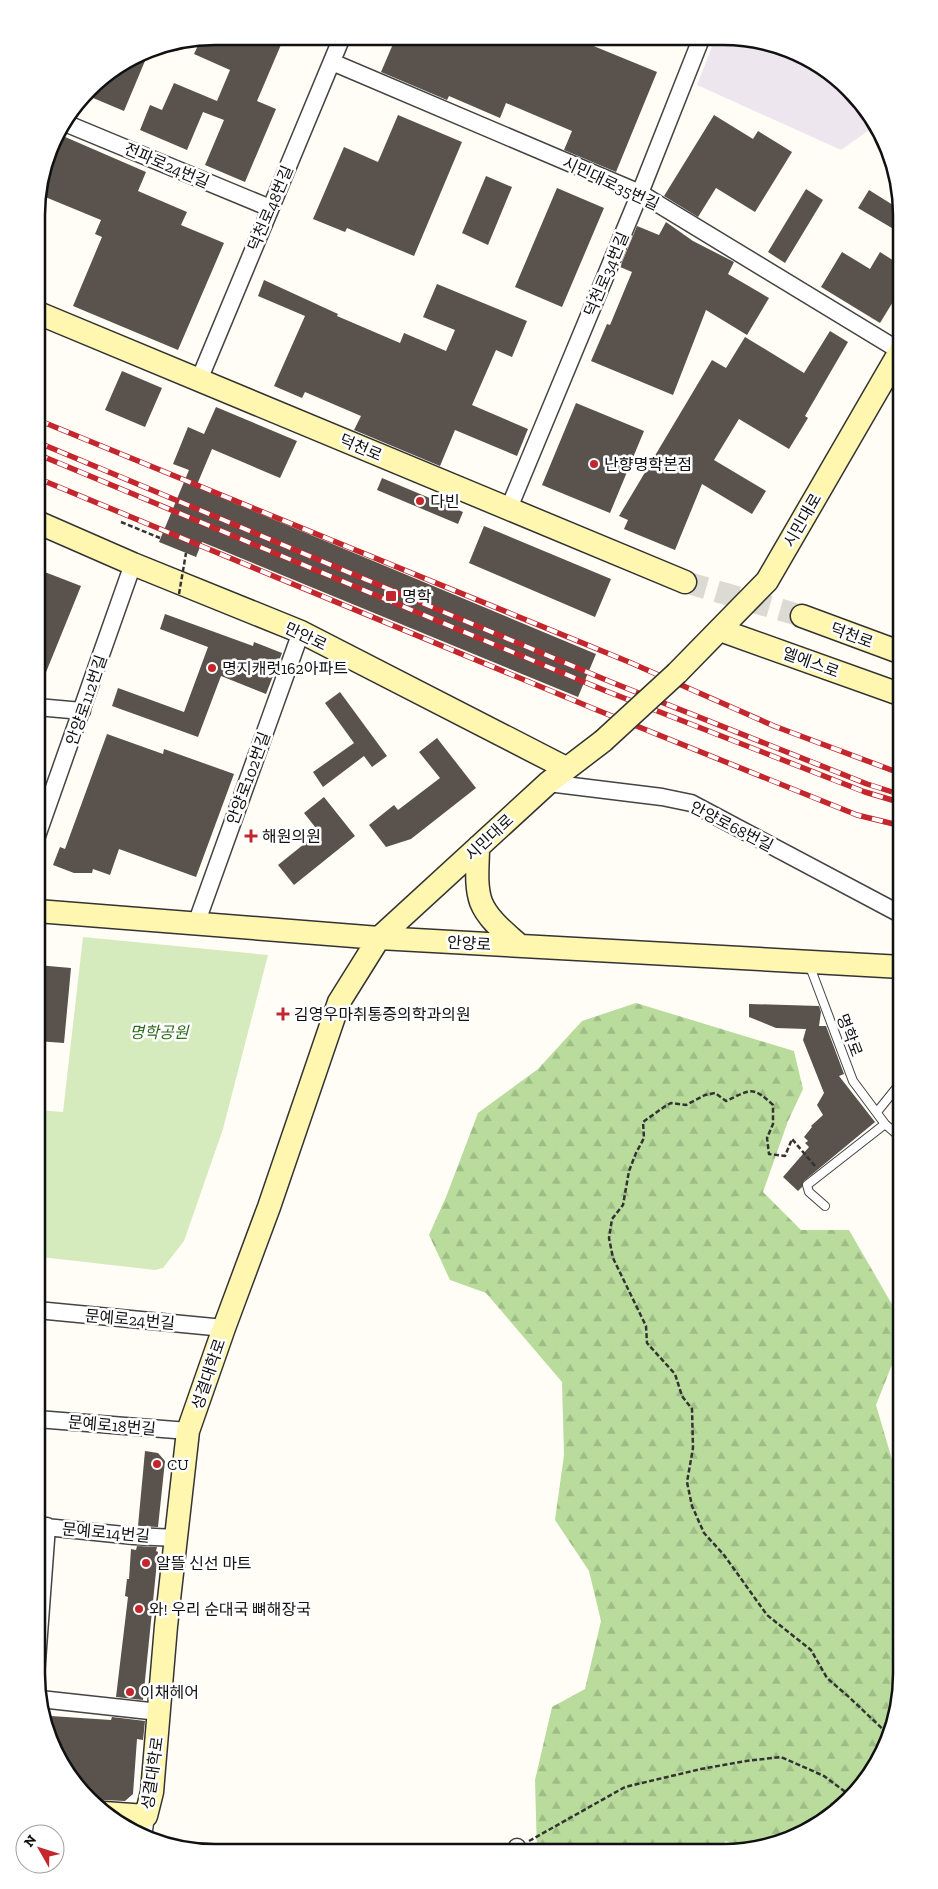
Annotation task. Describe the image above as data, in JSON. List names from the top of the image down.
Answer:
{
  "streets": {
    "street": [
      "전파로24번길",
      "시민대로35번길",
      "덕천로48번길",
      "덕천로34번길",
      "덕천로",
      "시민대로",
      "만안로",
      "엘에스로",
      "안양로112번길",
      "안양로102번길",
      "안양로68번길",
      "안양로",
      "문예로24번길",
      "성결대학로",
      "문예로18번길",
      "문예로14번길"
    ],
    "lane": ["명학로"]
  },
  "crossings": [
    ["전파로24번길", "덕천로48번길"],
    ["시민대로35번길", "덕천로48번길"],
    ["시민대로35번길", "덕천로34번길"],
    ["덕천로48번길", "덕천로"],
    ["덕천로34번길", "덕천로"],
    ["시민대로", "만안로"],
    ["시민대로", "엘에스로"],
    ["시민대로", "안양로68번길"],
    ["시민대로", "안양로"],
    ["시민대로", "성결대학로"],
    ["만안로", "안양로112번길"],
    ["만안로", "안양로102번길"],
    ["안양로102번길", "안양로"],
    ["안양로", "명학로"],
    ["안양로", "성결대학로"],
    ["문예로24번길", "성결대학로"],
    ["성결대학로", "문예로18번길"],
    ["성결대학로", "문예로14번길"]
  ],
  "parks": ["명학공원"],
  "places": {
    "other": [
      "난향명학본점",
      "다빈",
      "명지캐럿162아파트",
      "CU",
      "알뜰 신선 마트",
      "와! 우리 순대국 뼈해장국",
      "이채헤어"
    ],
    "transit": ["명학"],
    "health": ["해원의원", "김영우마취통증의학과의원"]
  },
  "north": "top left"
}
